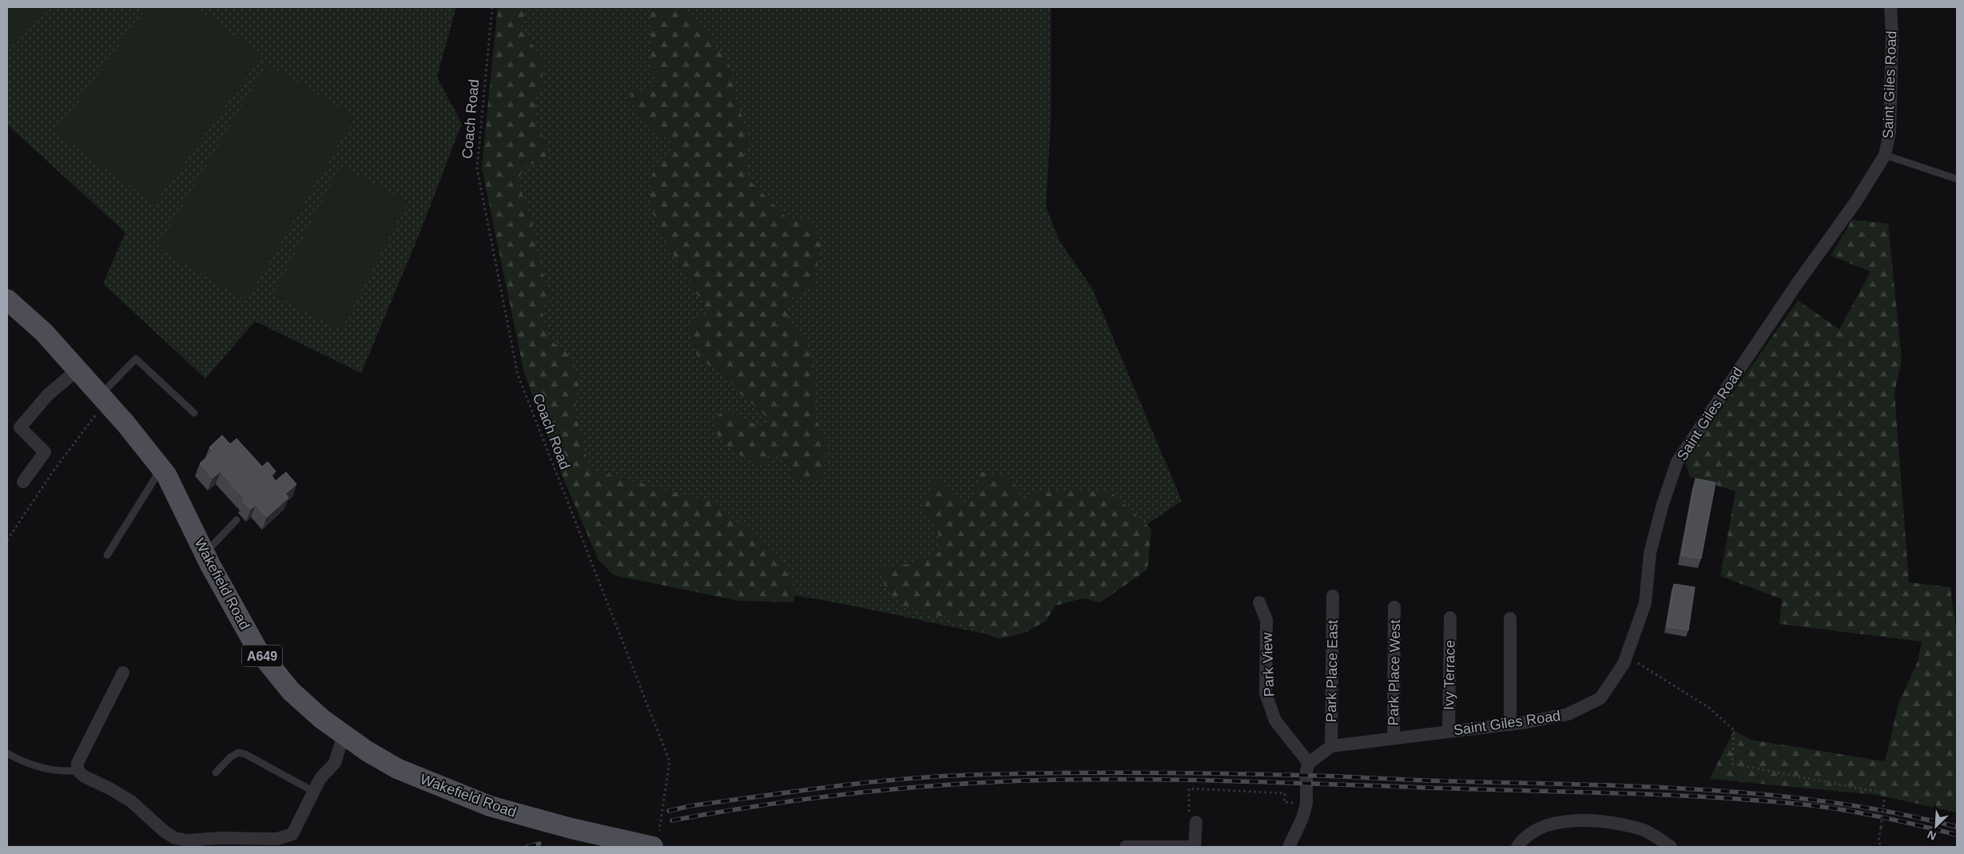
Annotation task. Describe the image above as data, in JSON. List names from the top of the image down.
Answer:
{
  "streets": {
    "main road": ["Wakefield Road", "A649"],
    "street": [
      "Saint Giles Road",
      "Park View",
      "Park Place East",
      "Park Place West",
      "Ivy Terrace"
    ],
    "path": ["Coach Road"]
  },
  "crossings": [
    ["Saint Giles Road", "Park View"],
    ["Saint Giles Road", "Park Place East"],
    ["Saint Giles Road", "Park Place West"],
    ["Saint Giles Road", "Ivy Terrace"],
    ["Coach Road", "Wakefield Road"]
  ],
  "north": "bottom left"
}
